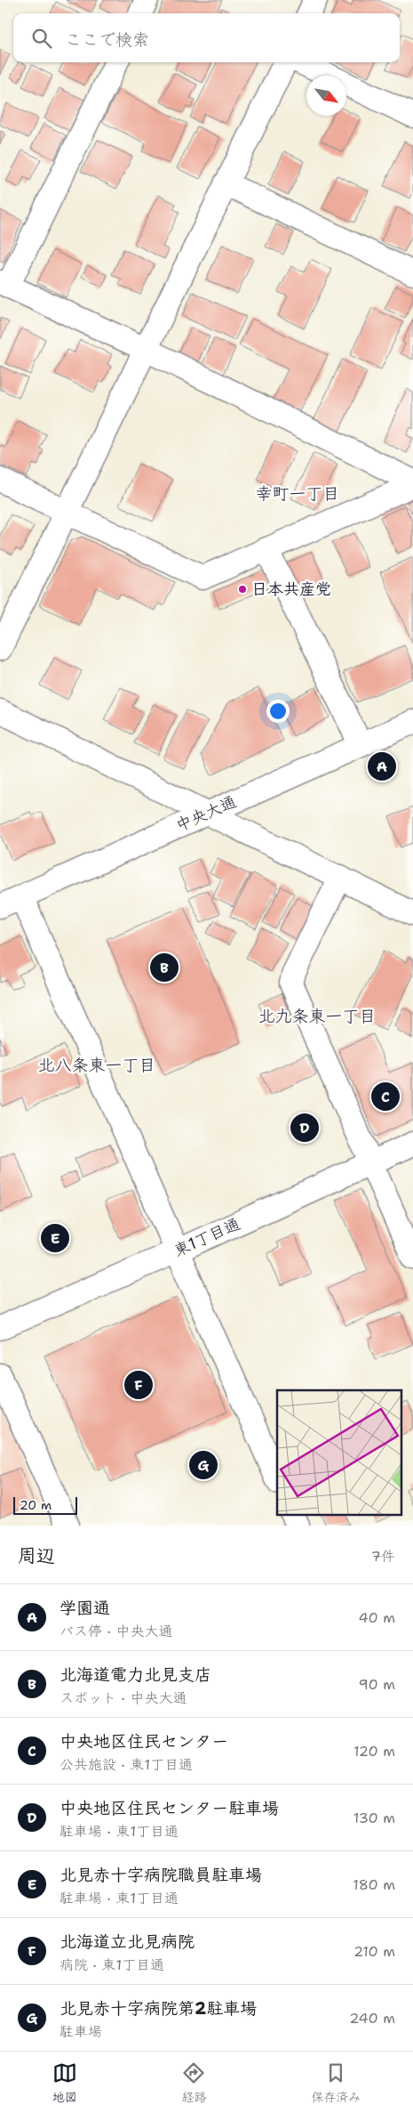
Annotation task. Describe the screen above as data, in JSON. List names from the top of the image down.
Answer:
{
  "streets": {
    "street": ["中央大通", "東1丁目通"]
  },
  "districts": ["幸町一丁目", "北九条東一丁目", "北八条東一丁目"],
  "places": ["日本共産党"],
  "scale_bar": "20 m",
  "north": "bottom right",
  "page": {
    "search": "ここで検索",
    "pins": [
      "A",
      "B",
      "C",
      "D",
      "E",
      "F",
      "G"
    ],
    "scale": "20 m",
    "heading": ["周辺", "7件"],
    "list": [
      {
        "mark": "A",
        "name": "学園通",
        "note": "バス停 · 中央大通",
        "value": "40 m"
      },
      {
        "mark": "B",
        "name": "北海道電力北見支店",
        "note": "スポット · 中央大通",
        "value": "90 m"
      },
      {
        "mark": "C",
        "name": "中央地区住民センター",
        "note": "公共施設 · 東1丁目通",
        "value": "120 m"
      },
      {
        "mark": "D",
        "name": "中央地区住民センター駐車場",
        "note": "駐車場 · 東1丁目通",
        "value": "130 m"
      },
      {
        "mark": "E",
        "name": "北見赤十字病院職員駐車場",
        "note": "駐車場 · 東1丁目通",
        "value": "180 m"
      },
      {
        "mark": "F",
        "name": "北海道立北見病院",
        "note": "病院 · 東1丁目通",
        "value": "210 m"
      },
      {
        "mark": "G",
        "name": "北見赤十字病院第2駐車場",
        "note": "駐車場",
        "value": "240 m"
      }
    ],
    "nav": ["地図", "経路", "保存済み"]
  }
}
